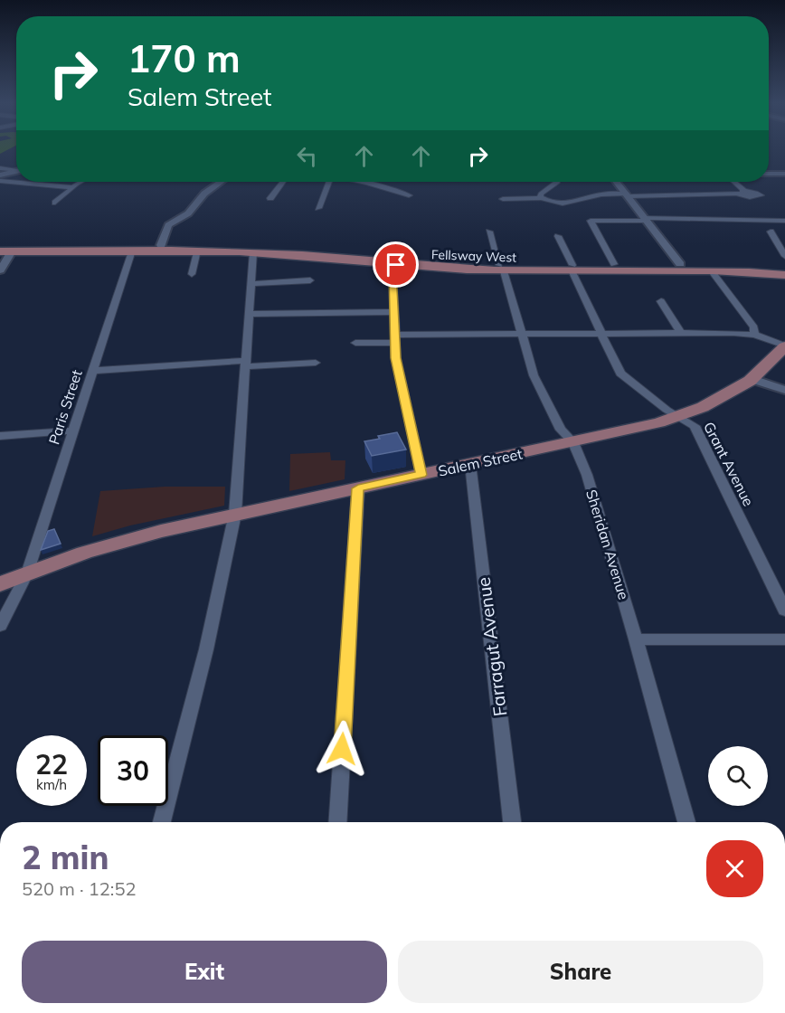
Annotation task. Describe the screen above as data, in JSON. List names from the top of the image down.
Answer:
{
  "streets": {
    "main road": ["Fellsway West", "Salem Street"],
    "street": [
      "Paris Street",
      "Grant Avenue",
      "Sheridan Avenue",
      "Farragut Avenue"
    ]
  },
  "crossings": [
    ["Fellsway West", "Paris Street"],
    ["Fellsway West", "Grant Avenue"],
    ["Fellsway West", "Sheridan Avenue"],
    ["Paris Street", "Salem Street"],
    ["Salem Street", "Grant Avenue"],
    ["Salem Street", "Sheridan Avenue"],
    ["Salem Street", "Farragut Avenue"]
  ],
  "page": {
    "turn": ["170 m", "Salem Street"],
    "speed": "22 km/h",
    "limit": "30",
    "heading": ["2 min", "520 m · 12:52"],
    "buttons": ["Exit", "Share"]
  }
}
